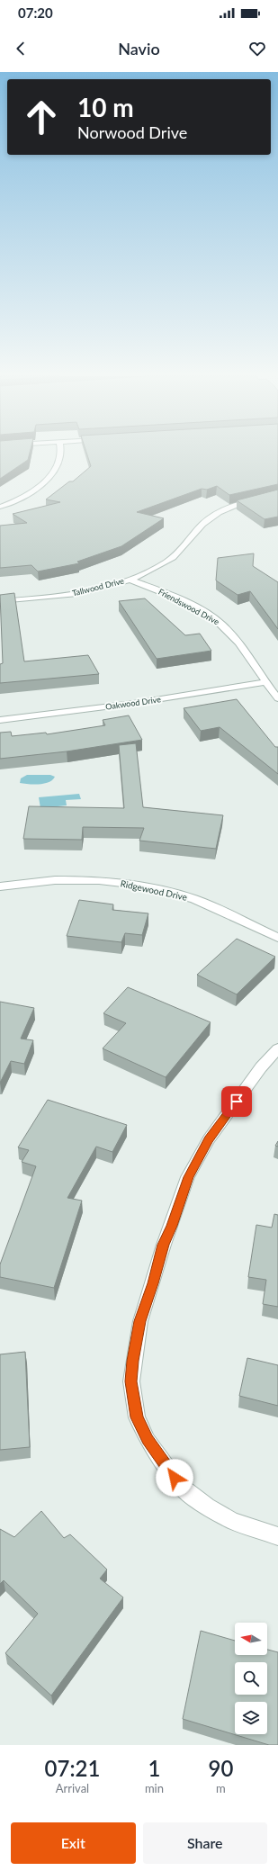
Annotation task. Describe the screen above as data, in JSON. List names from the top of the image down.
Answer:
{
  "streets": {
    "street": [
      "Tallwood Drive",
      "Friendswood Drive",
      "Oakwood Drive",
      "Ridgewood Drive"
    ]
  },
  "crossings": [
    ["Tallwood Drive", "Friendswood Drive"],
    ["Friendswood Drive", "Oakwood Drive"]
  ],
  "north": "left",
  "page": {
    "status": "07:20",
    "header": "Navio",
    "turn": ["10 m", "Norwood Drive"],
    "eta": [
      "07:21",
      "Arrival",
      "1",
      "min",
      "90",
      "m"
    ],
    "buttons": ["Exit", "Share"]
  }
}
